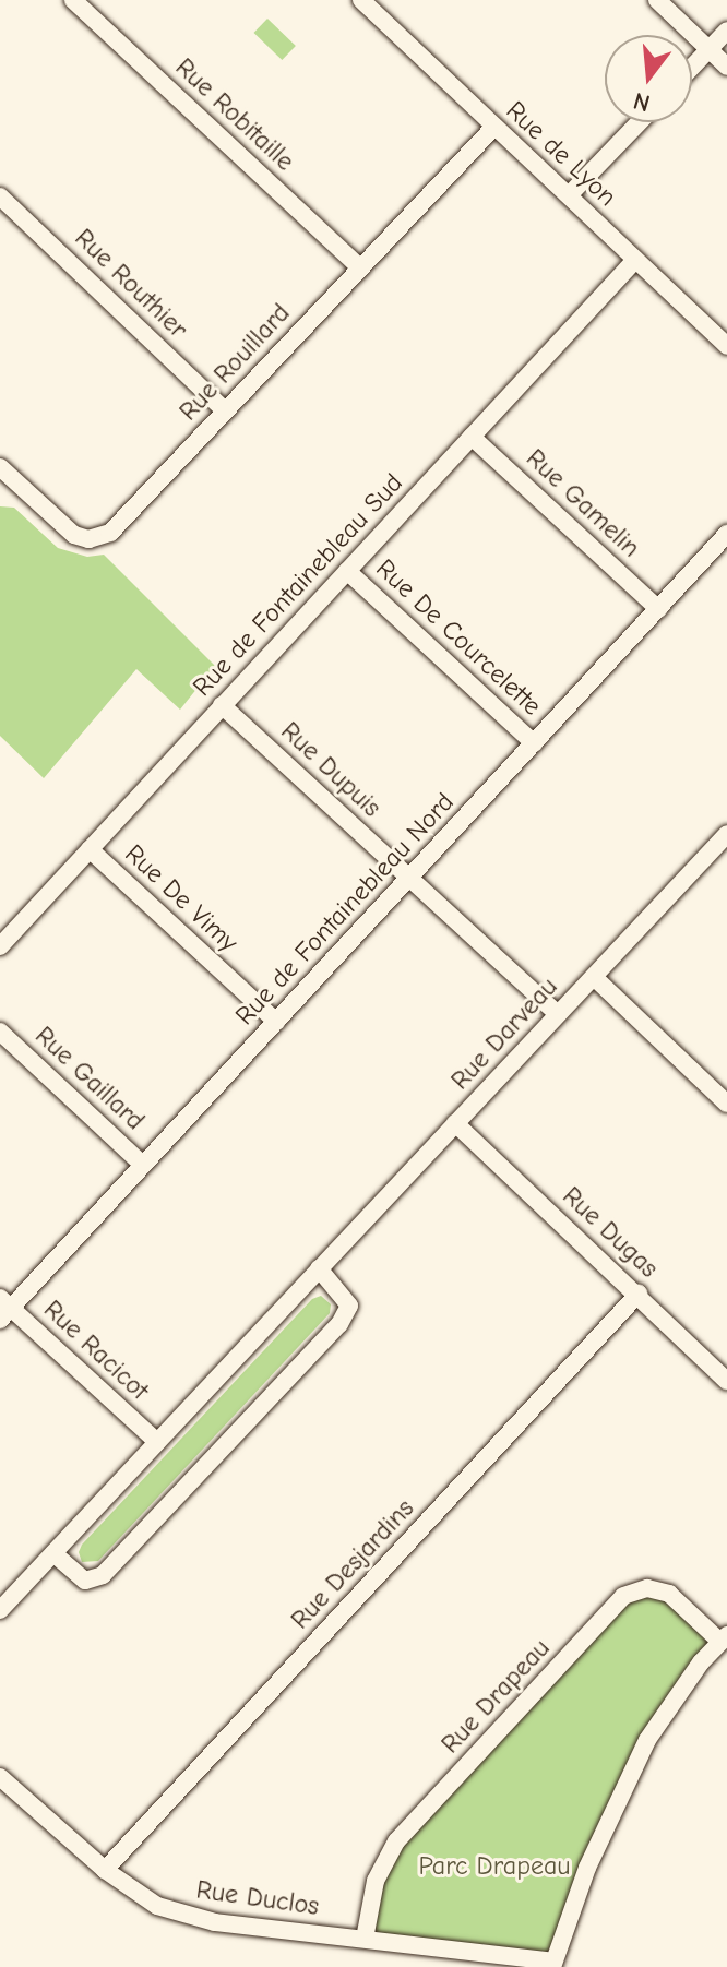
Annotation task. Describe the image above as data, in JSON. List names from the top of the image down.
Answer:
{
  "streets": {
    "street": [
      "Rue Robitaille",
      "Rue de Lyon",
      "Rue Routhier",
      "Rue Rouillard",
      "Rue Gamelin",
      "Rue de Fontainebleau Sud",
      "Rue De Courcelette",
      "Rue Dupuis",
      "Rue De Vimy",
      "Rue de Fontainebleau Nord",
      "Rue Darveau",
      "Rue Gaillard",
      "Rue Dugas",
      "Rue Racicot",
      "Rue Desjardins",
      "Rue Drapeau",
      "Rue Duclos"
    ]
  },
  "crossings": [
    ["Rue Robitaille", "Rue Rouillard"],
    ["Rue de Lyon", "Rue Rouillard"],
    ["Rue de Lyon", "Rue de Fontainebleau Sud"],
    ["Rue Routhier", "Rue Rouillard"],
    ["Rue Gamelin", "Rue de Fontainebleau Sud"],
    ["Rue Gamelin", "Rue de Fontainebleau Nord"],
    ["Rue de Fontainebleau Sud", "Rue De Courcelette"],
    ["Rue de Fontainebleau Sud", "Rue Dupuis"],
    ["Rue de Fontainebleau Sud", "Rue De Vimy"],
    ["Rue De Courcelette", "Rue de Fontainebleau Nord"],
    ["Rue Dupuis", "Rue de Fontainebleau Nord"],
    ["Rue Dupuis", "Rue Darveau"],
    ["Rue De Vimy", "Rue de Fontainebleau Nord"],
    ["Rue de Fontainebleau Nord", "Rue Gaillard"],
    ["Rue de Fontainebleau Nord", "Rue Racicot"],
    ["Rue Darveau", "Rue Dugas"],
    ["Rue Darveau", "Rue Racicot"],
    ["Rue Dugas", "Rue Desjardins"],
    ["Rue Desjardins", "Rue Duclos"],
    ["Rue Drapeau", "Rue Duclos"]
  ],
  "parks": ["Parc Drapeau"],
  "north": "bottom"
}
